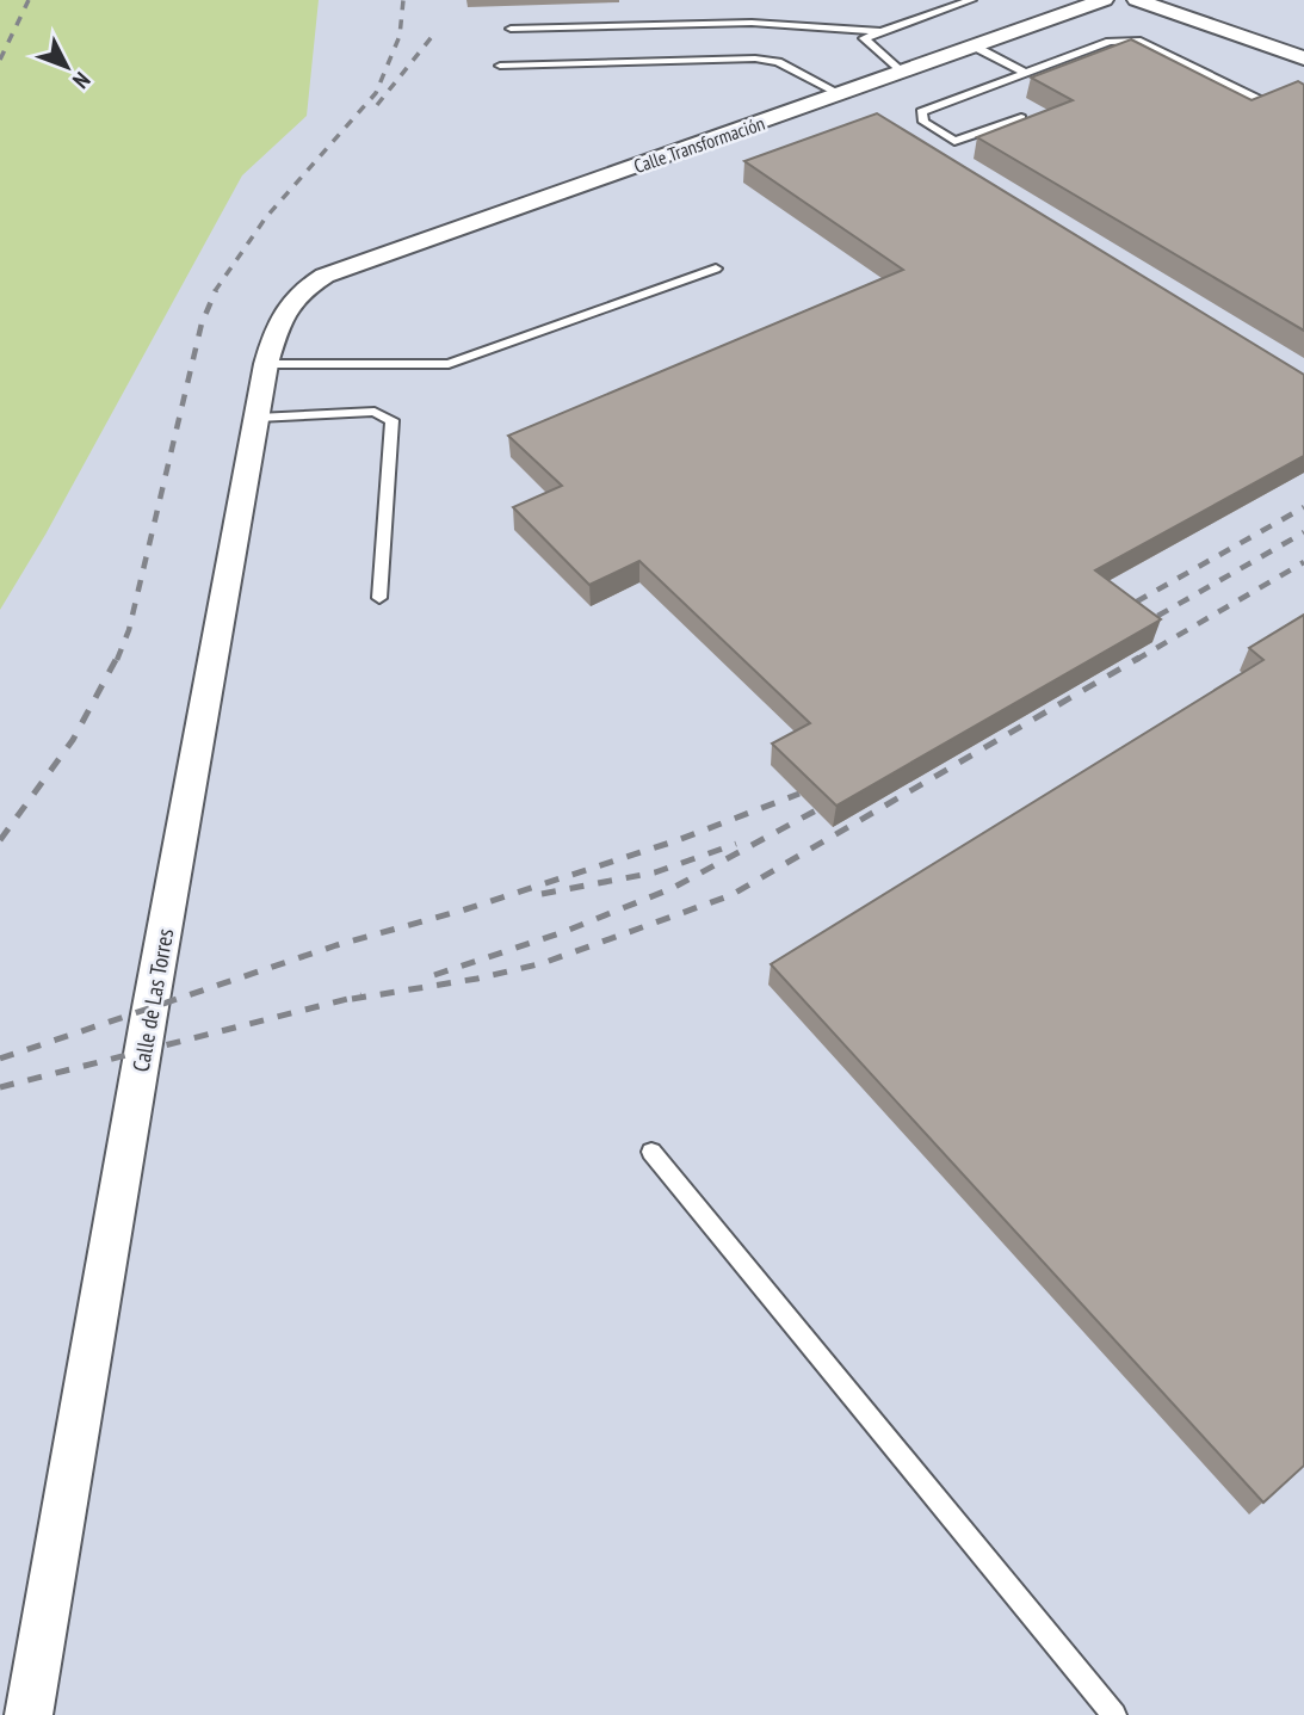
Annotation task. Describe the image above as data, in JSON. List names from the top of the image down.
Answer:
{
  "streets": {
    "street": ["Calle Transformación", "Calle de Las Torres"]
  },
  "crossings": [
    ["Calle Transformación", "Calle de Las Torres"]
  ],
  "north": "bottom right"
}
